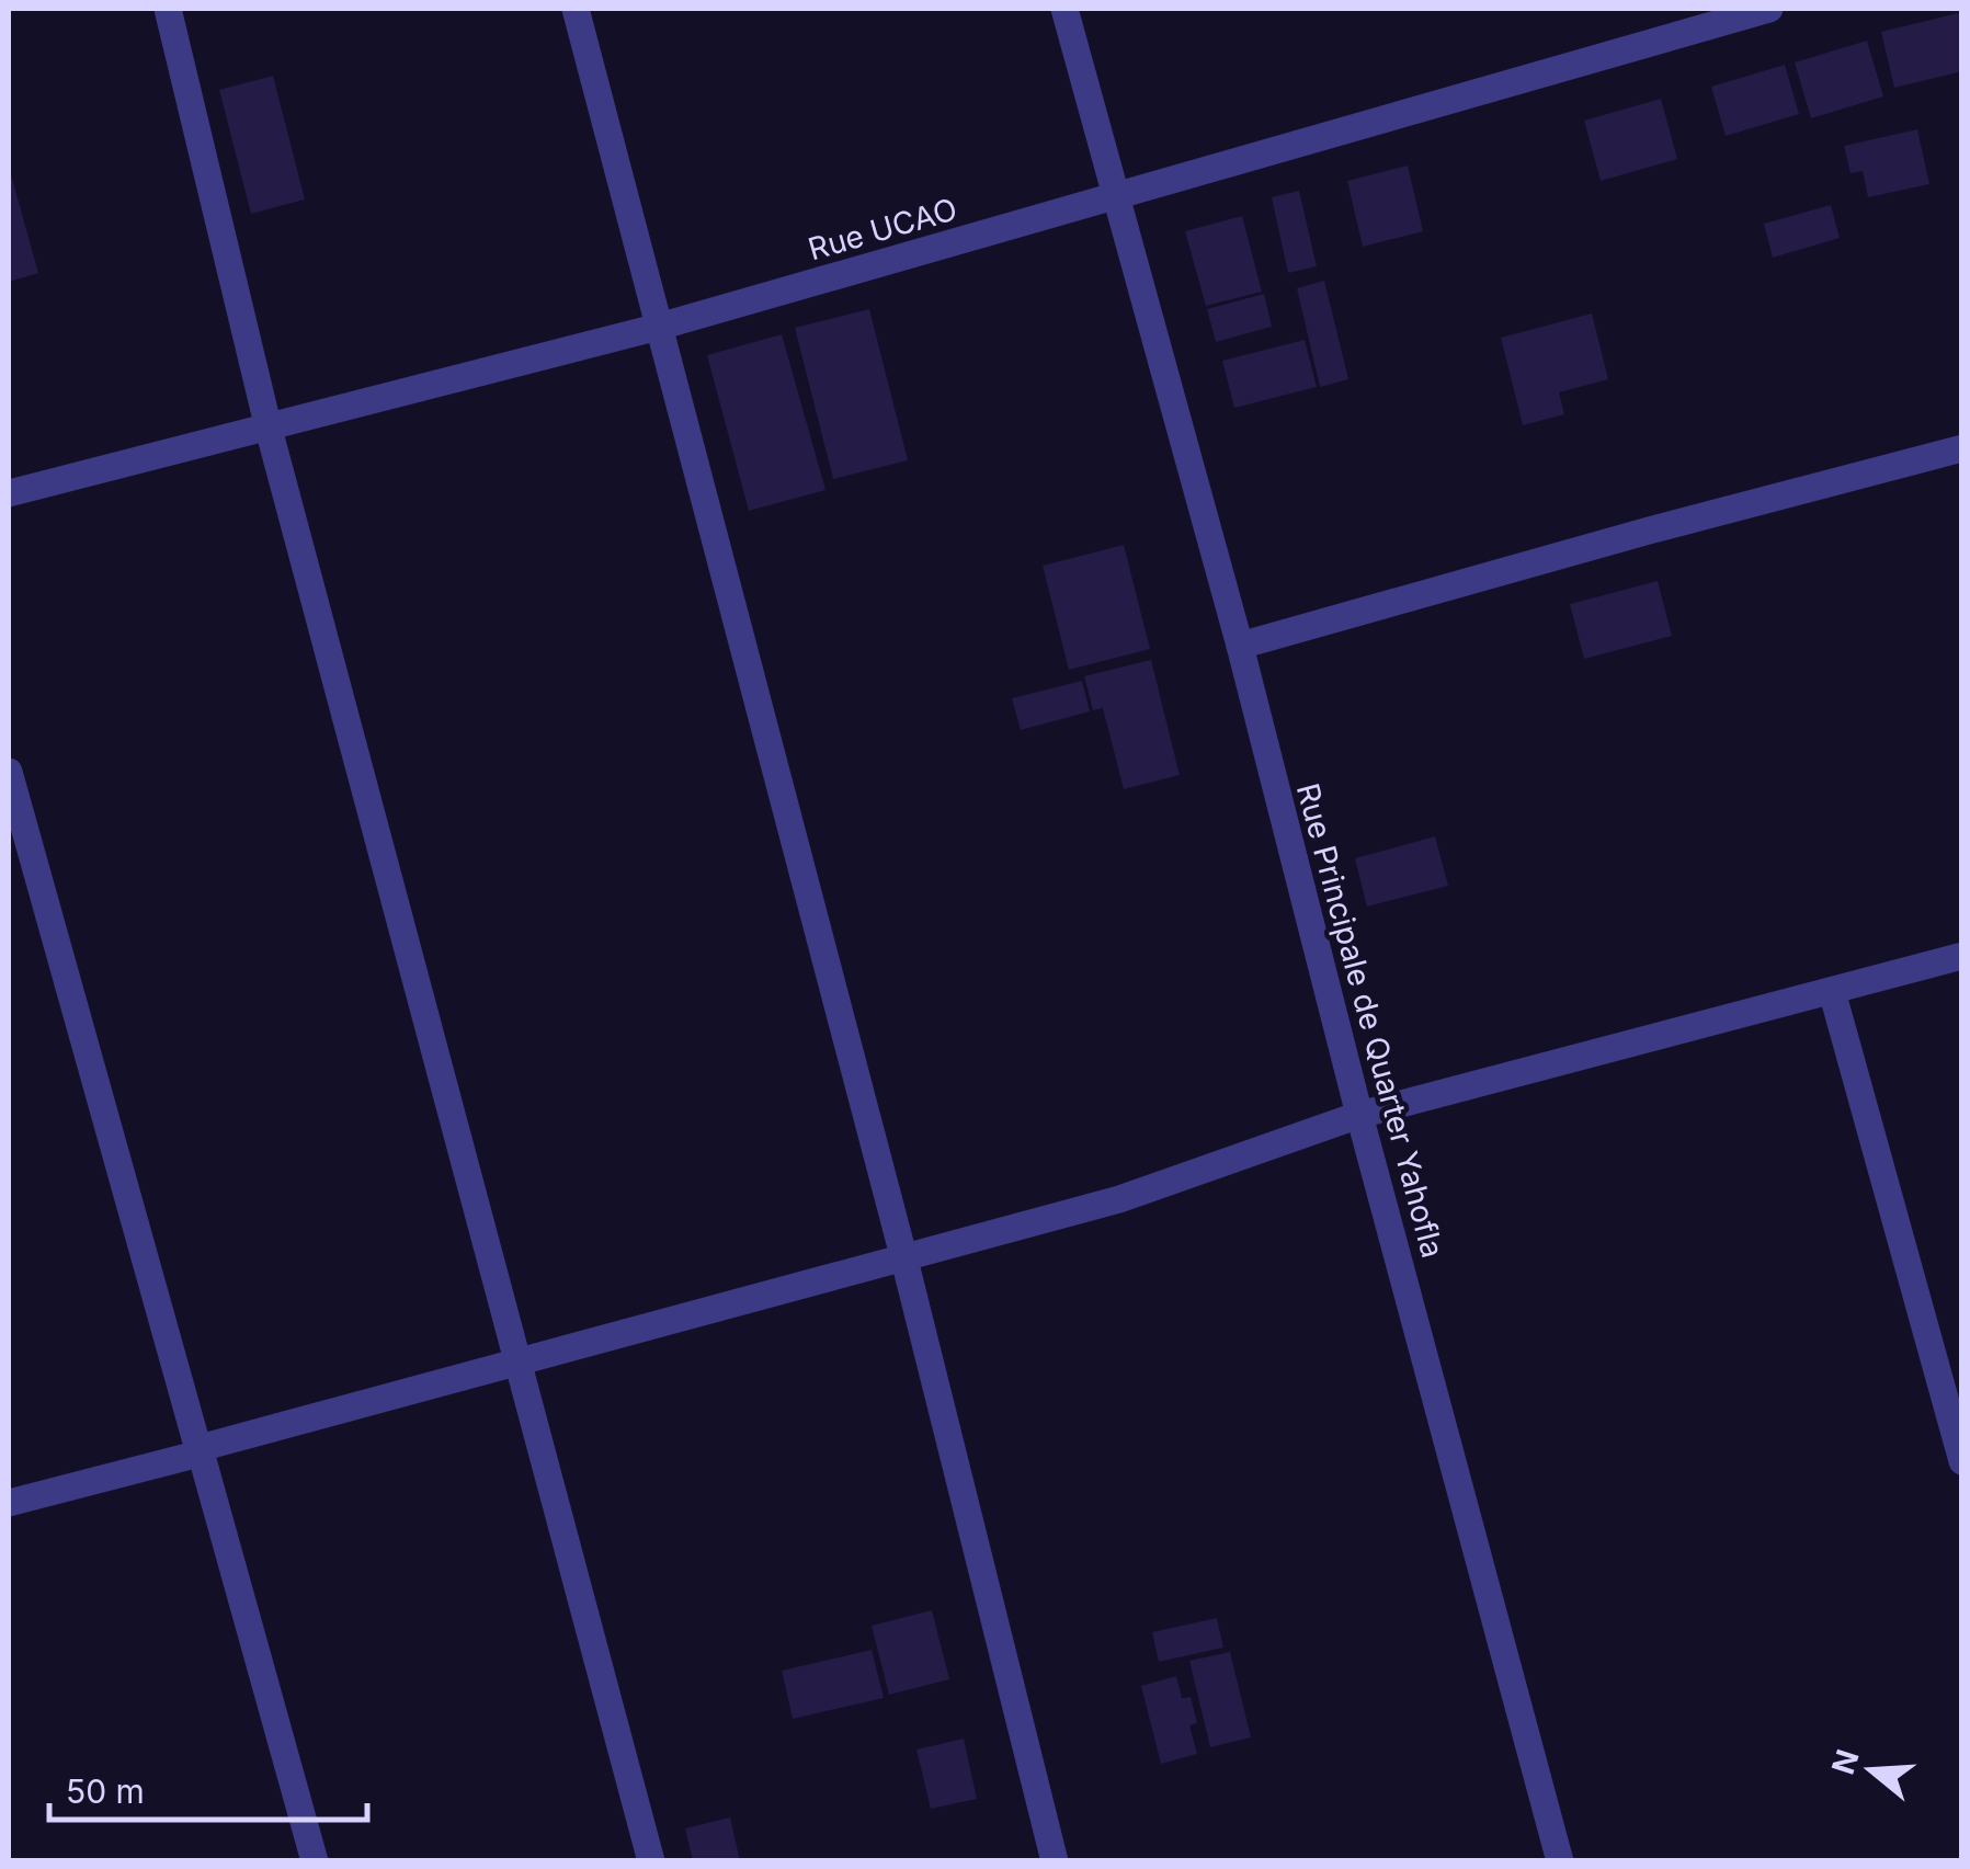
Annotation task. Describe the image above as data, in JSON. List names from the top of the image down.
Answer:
{
  "streets": {
    "street": ["Rue UCAO", "Rue Principale de Quarter Yahofla"]
  },
  "crossings": [
    ["Rue UCAO", "Rue Principale de Quarter Yahofla"]
  ],
  "scale_bar": "50 m",
  "north": "left"
}
